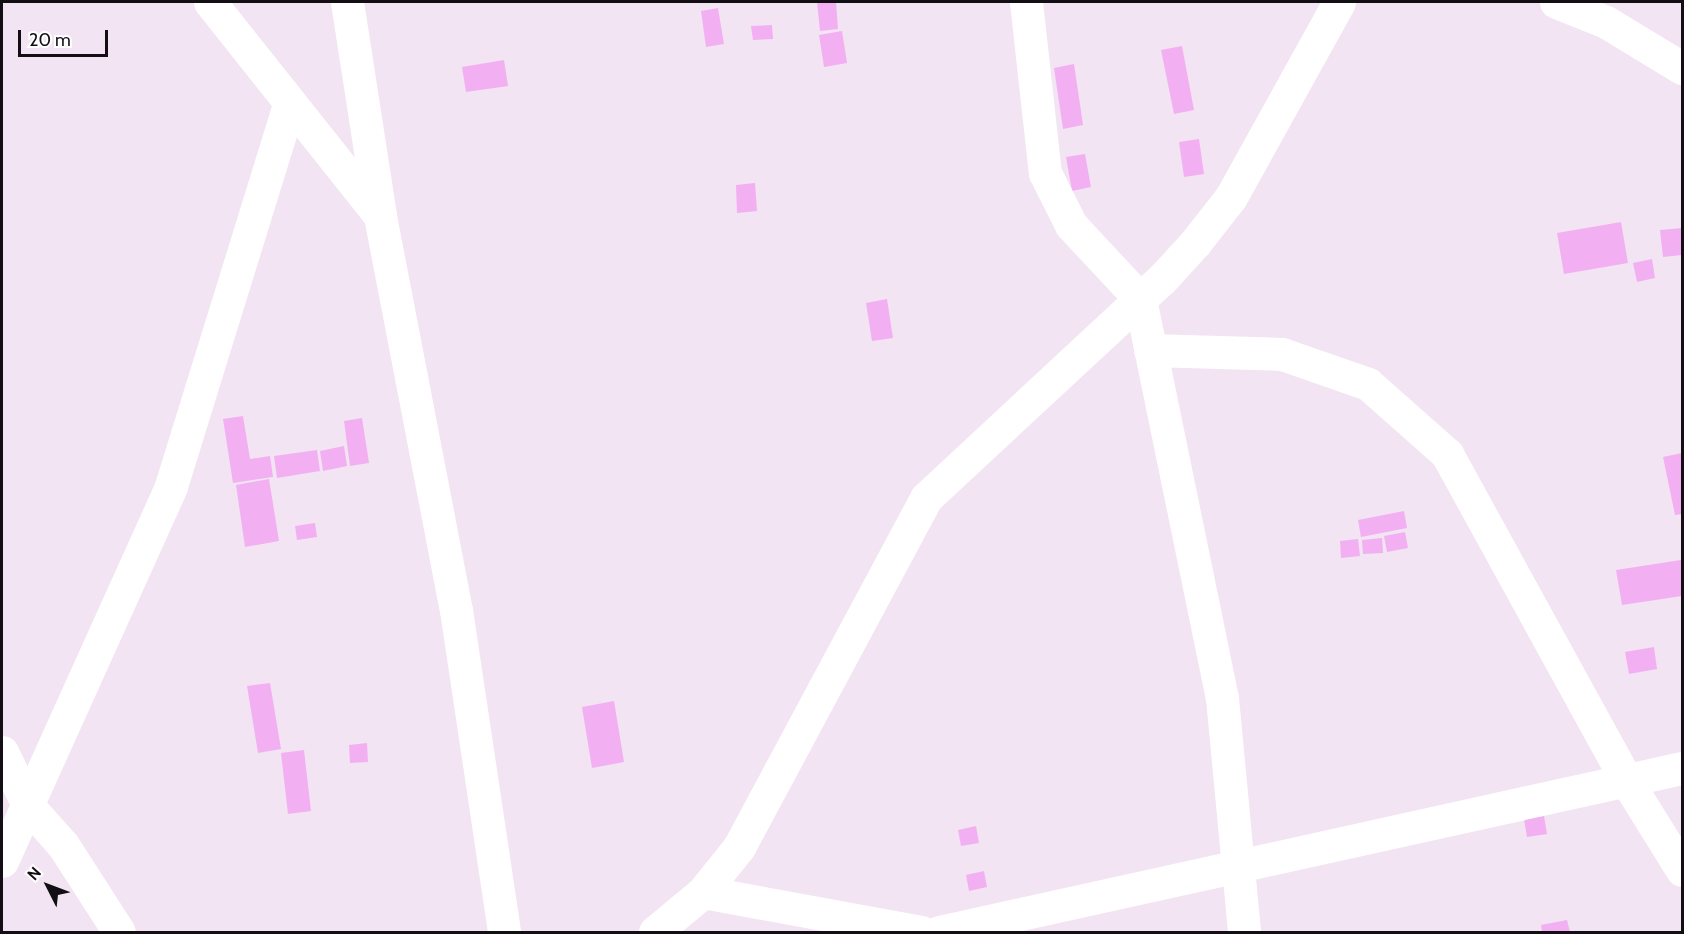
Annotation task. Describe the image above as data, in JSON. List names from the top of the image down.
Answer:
{
  "scale_bar": "20 m",
  "north": "top left"
}
